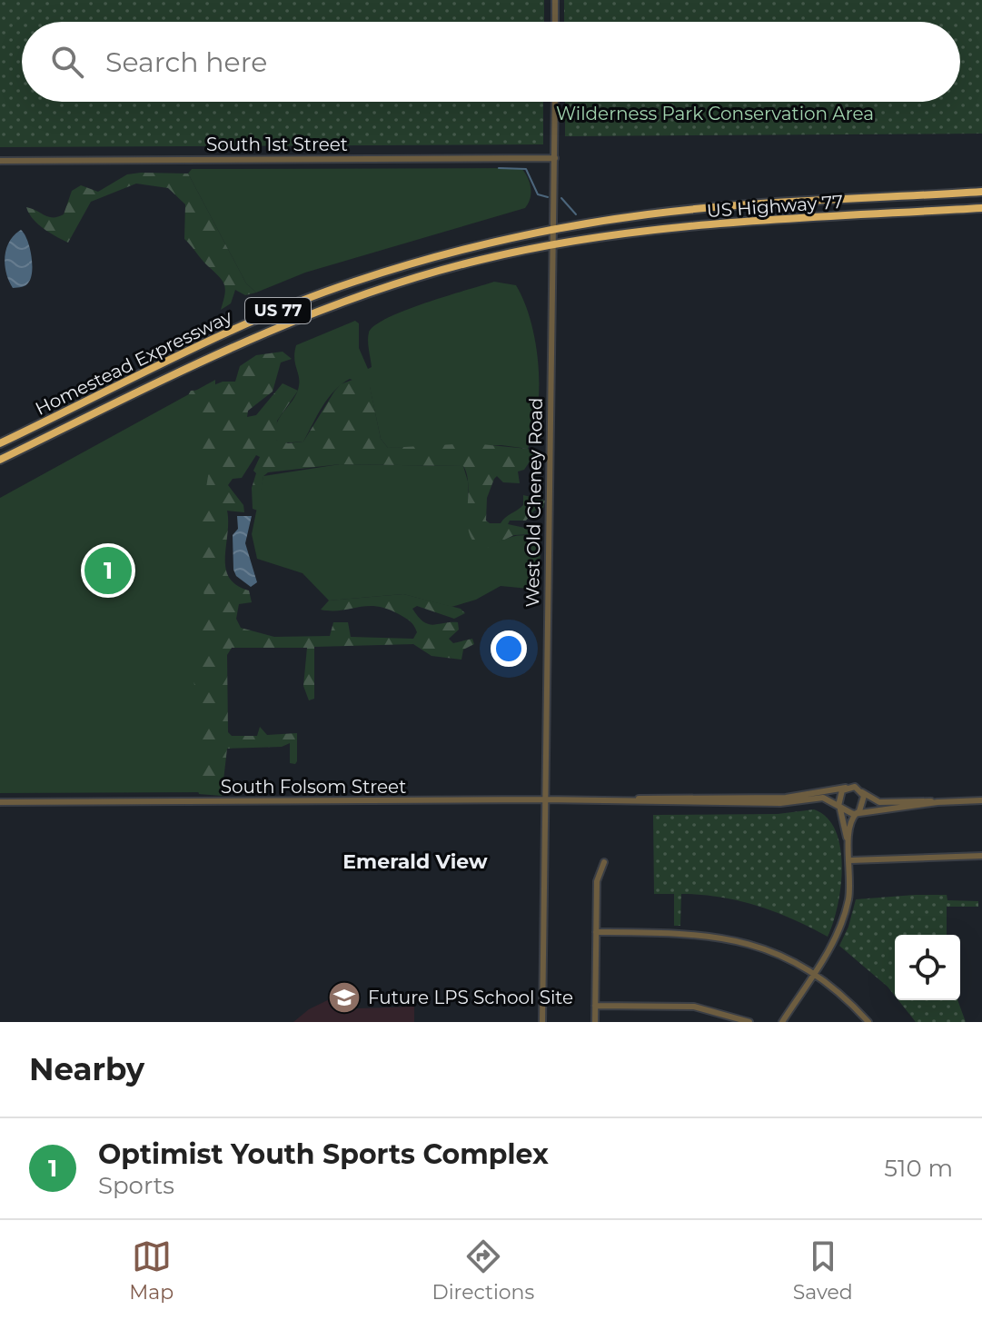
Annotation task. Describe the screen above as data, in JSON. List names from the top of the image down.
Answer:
{
  "streets": {
    "highway": ["US Highway 77", "US 77", "Homestead Expressway"],
    "street": ["South 1st Street", "West Old Cheney Road", "South Folsom Street"]
  },
  "crossings": [
    ["South 1st Street", "West Old Cheney Road"],
    ["US Highway 77", "Homestead Expressway"],
    ["Homestead Expressway", "West Old Cheney Road"],
    ["West Old Cheney Road", "South Folsom Street"]
  ],
  "districts": ["Emerald View"],
  "parks": ["Wilderness Park Conservation Area"],
  "places": {
    "school or university": ["Future LPS School Site"]
  },
  "page": {
    "search": "Search here",
    "pins": "1",
    "heading": "Nearby",
    "list": [
      {
        "mark": "1",
        "name": "Optimist Youth Sports Complex",
        "note": "Sports",
        "value": "510 m"
      }
    ],
    "nav": ["Map", "Directions", "Saved"]
  }
}
